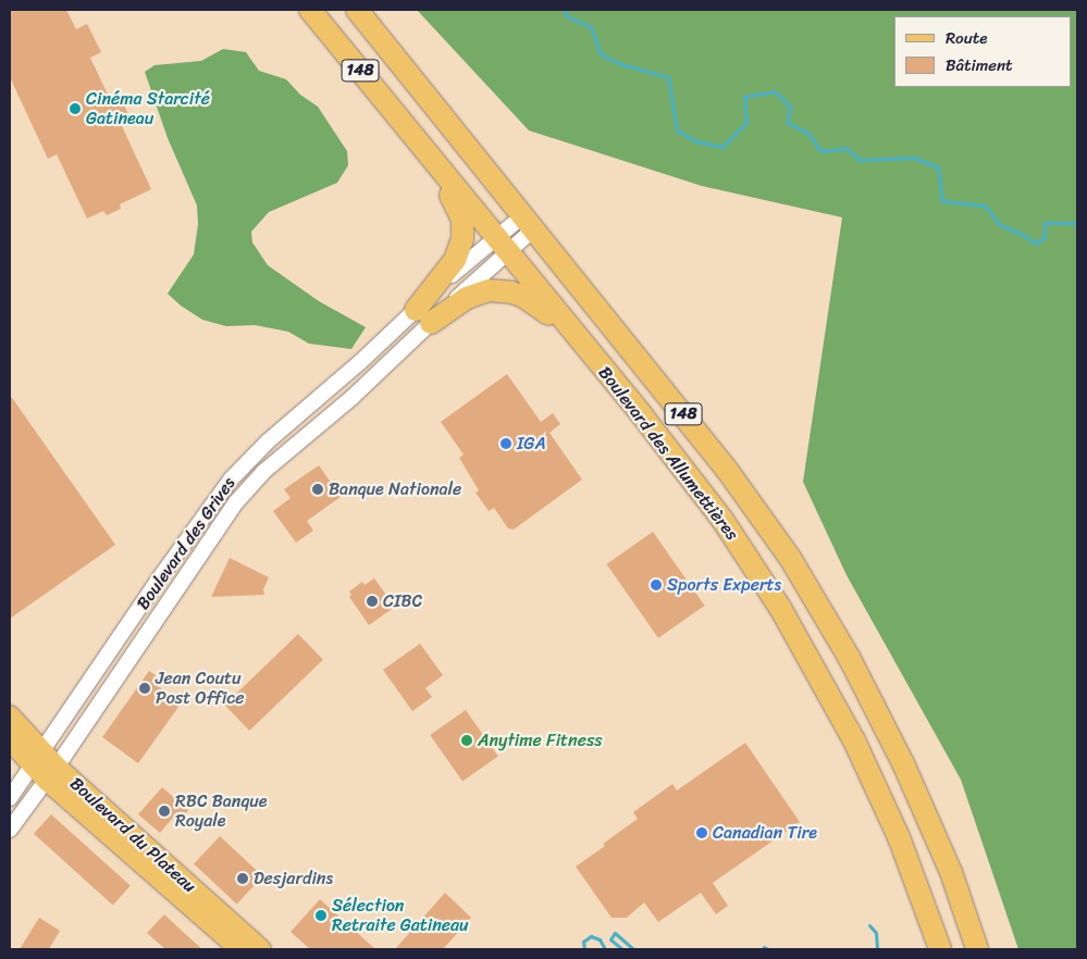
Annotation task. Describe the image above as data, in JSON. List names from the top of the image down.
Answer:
{
  "streets": {
    "highway": ["148", "Boulevard des Allumettières"],
    "main road": ["Boulevard du Plateau"],
    "street": ["Boulevard des Grives"]
  },
  "crossings": [
    ["Boulevard des Allumettières", "Boulevard des Grives"],
    ["Boulevard des Grives", "Boulevard du Plateau"]
  ],
  "places": [
    "Cinéma Starcité Gatineau",
    "IGA",
    "Banque Nationale",
    "Sports Experts",
    "CIBC",
    "Jean Coutu Post Office",
    "Anytime Fitness",
    "RBC Banque Royale",
    "Canadian Tire",
    "Desjardins",
    "Sélection Retraite Gatineau"
  ],
  "legend": ["Route", "Bâtiment"]
}
